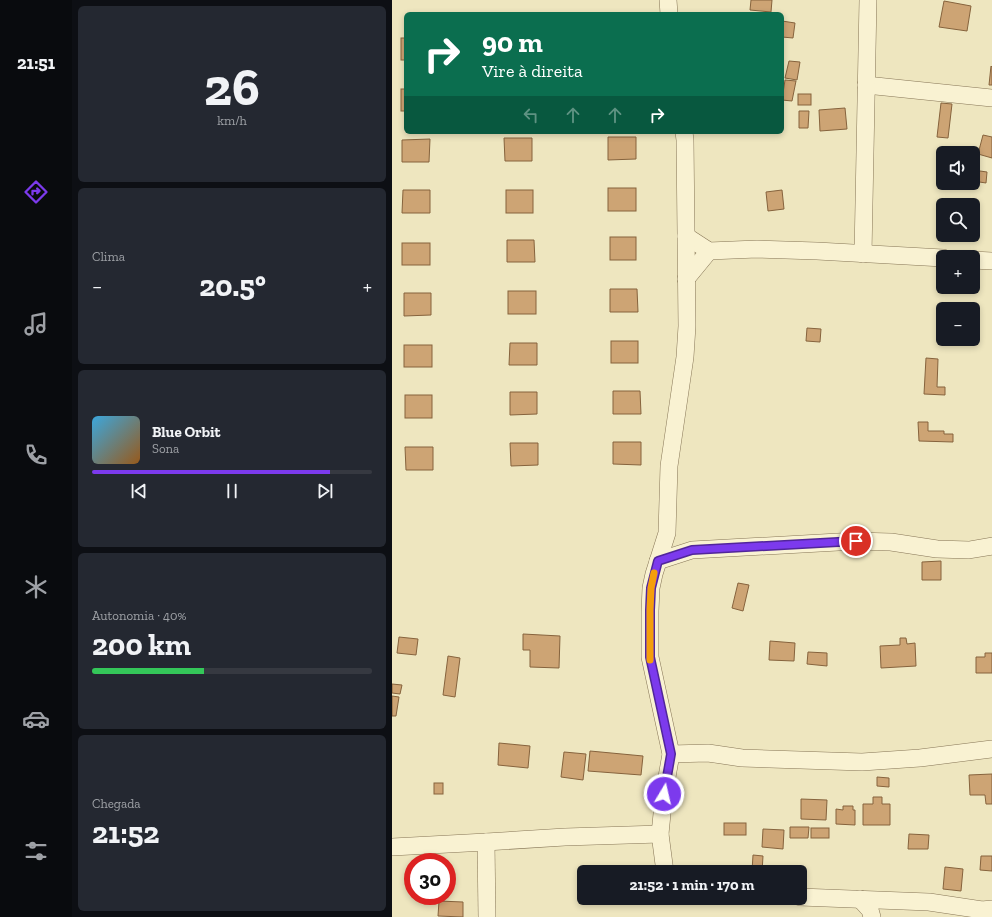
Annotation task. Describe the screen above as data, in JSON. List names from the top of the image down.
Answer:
{
  "page": {
    "tabs": "21:51",
    "tile": [
      ["26", "km/h"],
      "Clima",
      ["Autonomia · 40%", "200 km"],
      ["Chegada", "21:52"]
    ],
    "turn": ["90 m", "Vire à direita"],
    "map_buttons": ["+", "−"],
    "heat": ["−", "20.5°", "+"],
    "song": ["Blue Orbit", "Sona"],
    "limit": "30",
    "trip": "21:52 · 1 min · 170 m"
  }
}
